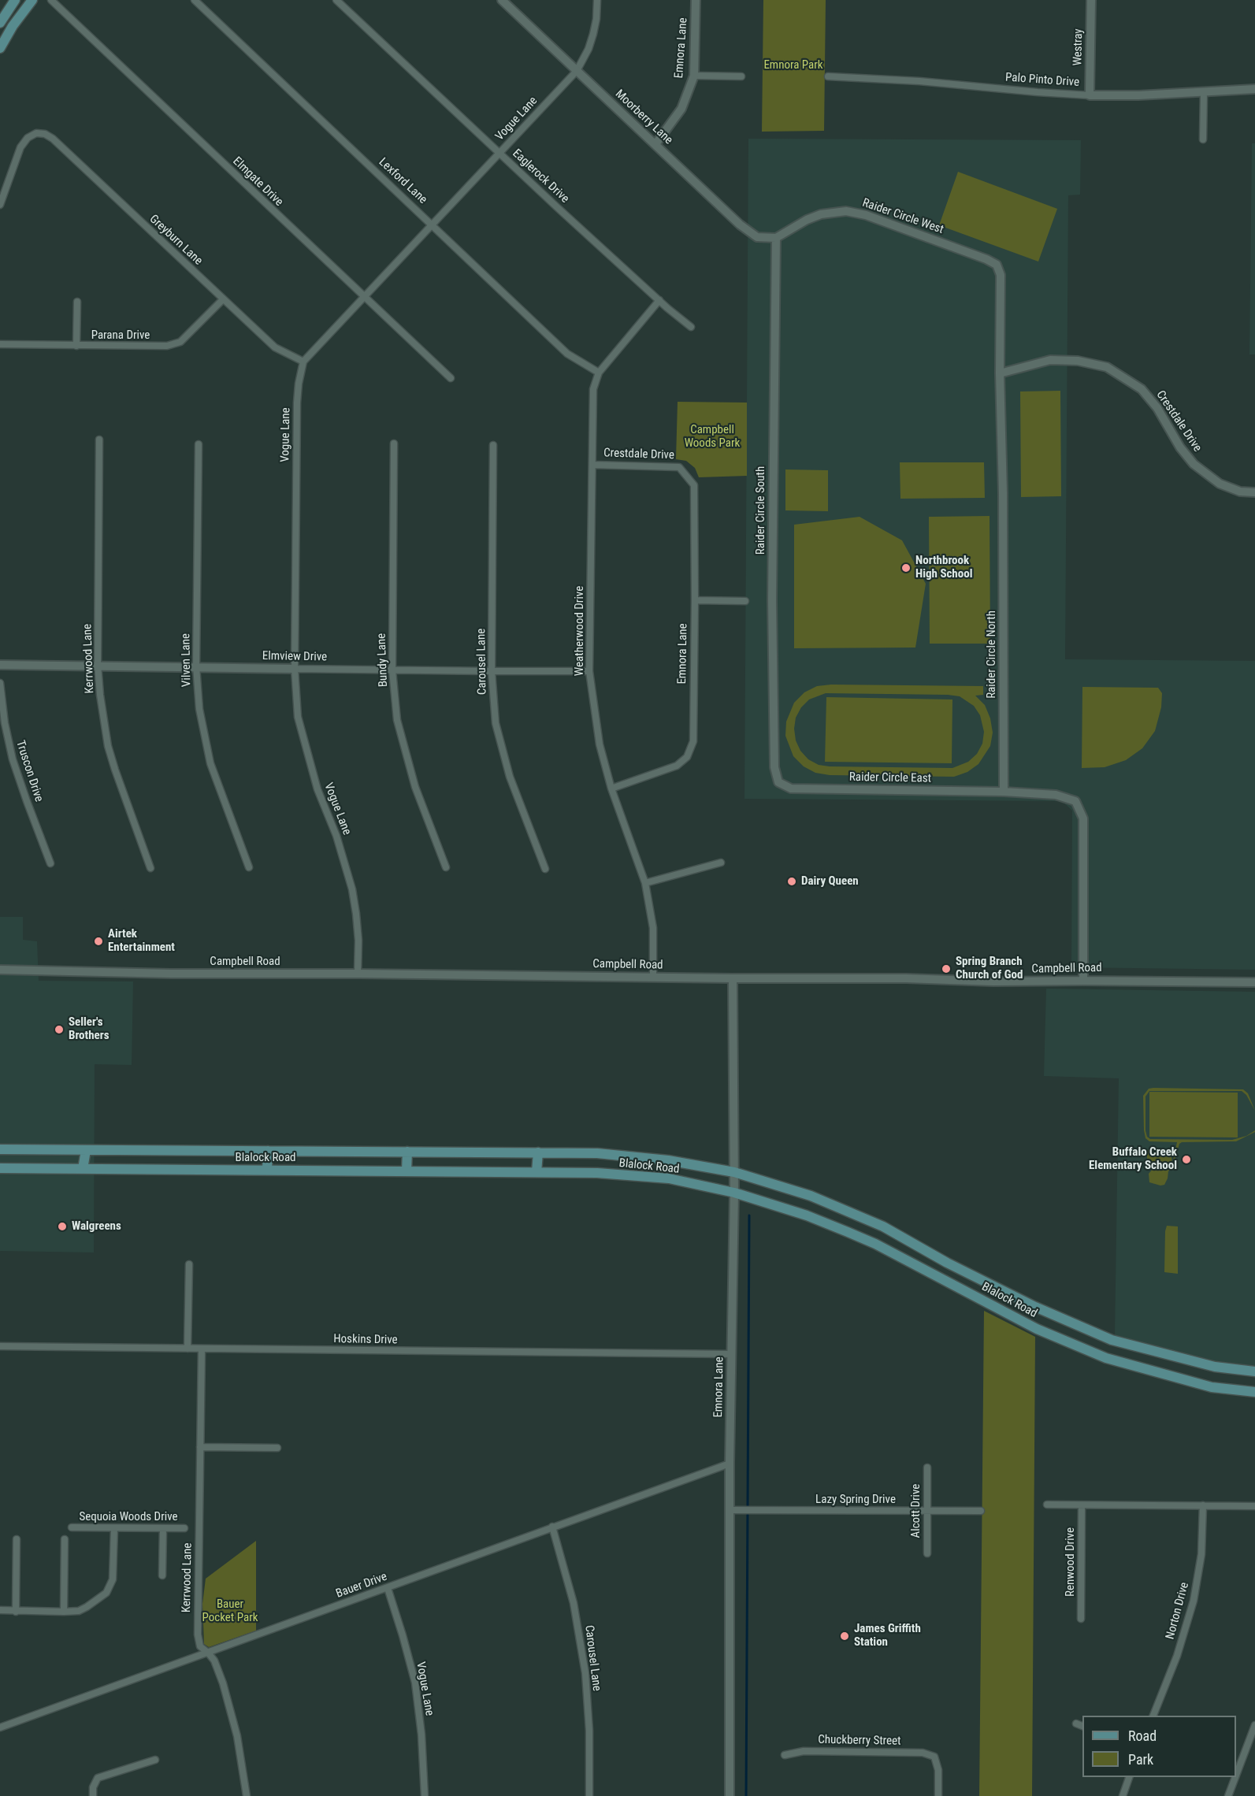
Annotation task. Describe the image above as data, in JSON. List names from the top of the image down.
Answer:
{
  "streets": {
    "main road": ["Blalock Road"],
    "street": [
      "Westray",
      "Emnora Lane",
      "Palo Pinto Drive",
      "Moorberry Lane",
      "Vogue Lane",
      "Eaglerock Drive",
      "Lexford Lane",
      "Elmgate Drive",
      "Raider Circle West",
      "Greyburn Lane",
      "Parana Drive",
      "Crestdale Drive",
      "Raider Circle South",
      "Weatherwood Drive",
      "Raider Circle North",
      "Elmview Drive",
      "Kerrwood Lane",
      "Vilven Lane",
      "Bundy Lane",
      "Carousel Lane",
      "Truscon Drive",
      "Raider Circle East",
      "Campbell Road",
      "Hoskins Drive",
      "Lazy Spring Drive",
      "Alcott Drive",
      "Sequoia Woods Drive",
      "Renwood Drive",
      "Bauer Drive",
      "Norton Drive",
      "Chuckberry Street"
    ]
  },
  "crossings": [
    ["Westray", "Palo Pinto Drive"],
    ["Emnora Lane", "Moorberry Lane"],
    ["Emnora Lane", "Crestdale Drive"],
    ["Emnora Lane", "Weatherwood Drive"],
    ["Emnora Lane", "Campbell Road"],
    ["Emnora Lane", "Blalock Road"],
    ["Emnora Lane", "Hoskins Drive"],
    ["Emnora Lane", "Lazy Spring Drive"],
    ["Emnora Lane", "Bauer Drive"],
    ["Moorberry Lane", "Vogue Lane"],
    ["Moorberry Lane", "Raider Circle West"],
    ["Moorberry Lane", "Raider Circle South"],
    ["Vogue Lane", "Eaglerock Drive"],
    ["Vogue Lane", "Lexford Lane"],
    ["Vogue Lane", "Elmgate Drive"],
    ["Vogue Lane", "Greyburn Lane"],
    ["Vogue Lane", "Elmview Drive"],
    ["Vogue Lane", "Campbell Road"],
    ["Vogue Lane", "Bauer Drive"],
    ["Eaglerock Drive", "Weatherwood Drive"],
    ["Lexford Lane", "Weatherwood Drive"],
    ["Raider Circle West", "Raider Circle South"],
    ["Raider Circle West", "Raider Circle North"],
    ["Greyburn Lane", "Parana Drive"],
    ["Crestdale Drive", "Weatherwood Drive"],
    ["Crestdale Drive", "Raider Circle North"],
    ["Raider Circle South", "Raider Circle East"],
    ["Weatherwood Drive", "Elmview Drive"],
    ["Weatherwood Drive", "Campbell Road"],
    ["Raider Circle North", "Raider Circle East"],
    ["Elmview Drive", "Kerrwood Lane"],
    ["Elmview Drive", "Vilven Lane"],
    ["Elmview Drive", "Bundy Lane"],
    ["Elmview Drive", "Carousel Lane"],
    ["Kerrwood Lane", "Hoskins Drive"],
    ["Kerrwood Lane", "Bauer Drive"],
    ["Carousel Lane", "Bauer Drive"],
    ["Lazy Spring Drive", "Alcott Drive"]
  ],
  "parks": ["Emnora Park", "Campbell Woods Park", "Bauer Pocket Park"],
  "places": [
    "Northbrook High School",
    "Dairy Queen",
    "Airtek Entertainment",
    "Spring Branch Church of God",
    "Seller's Brothers",
    "Buffalo Creek Elementary School",
    "Walgreens",
    "James Griffith Station"
  ],
  "legend": ["Road", "Park"]
}
